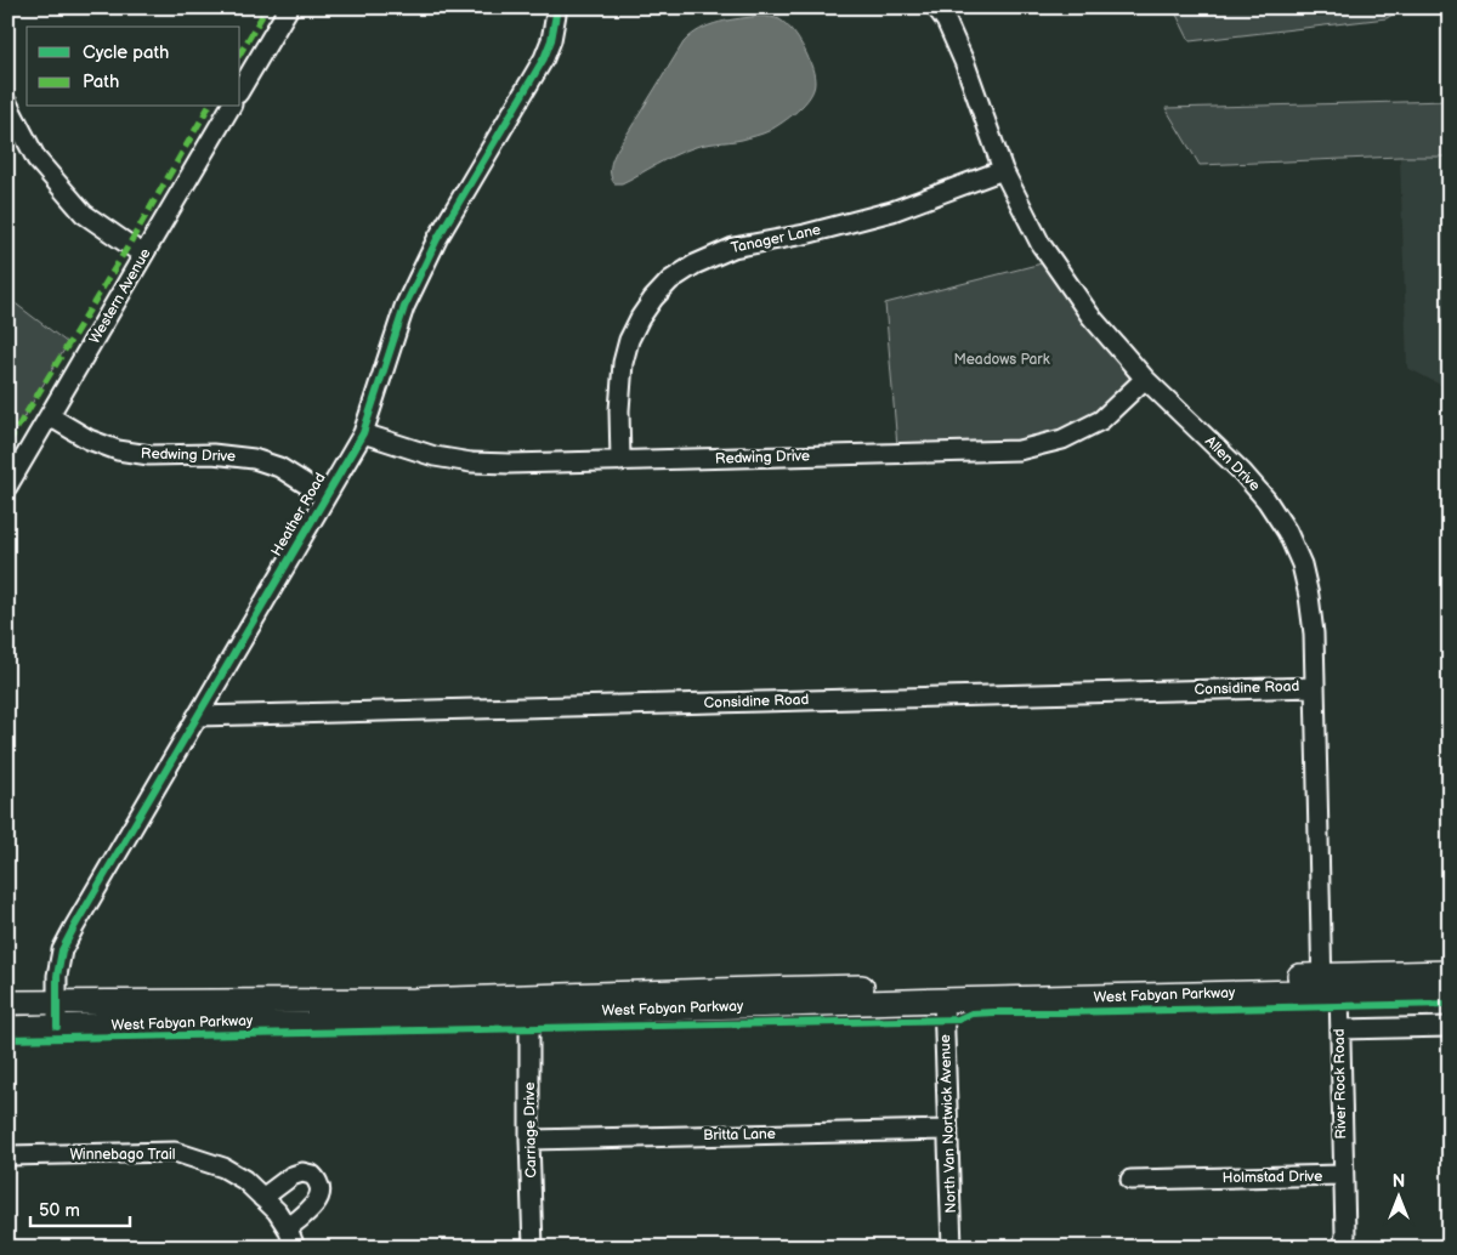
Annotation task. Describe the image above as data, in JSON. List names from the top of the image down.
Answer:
{
  "streets": {
    "main road": ["West Fabyan Parkway"],
    "street": [
      "Tanager Lane",
      "Western Avenue",
      "Redwing Drive",
      "Allen Drive",
      "Heather Road",
      "Considine Road",
      "River Rock Road",
      "North Van Nortwick Avenue",
      "Carriage Drive",
      "Britta Lane",
      "Winnebago Trail",
      "Holmstad Drive"
    ]
  },
  "crossings": [
    ["Tanager Lane", "Redwing Drive"],
    ["Tanager Lane", "Allen Drive"],
    ["Western Avenue", "Redwing Drive"],
    ["Redwing Drive", "Allen Drive"],
    ["Redwing Drive", "Heather Road"],
    ["Allen Drive", "Considine Road"],
    ["Allen Drive", "West Fabyan Parkway"],
    ["Allen Drive", "River Rock Road"],
    ["Heather Road", "Considine Road"],
    ["Heather Road", "West Fabyan Parkway"],
    ["West Fabyan Parkway", "River Rock Road"],
    ["West Fabyan Parkway", "North Van Nortwick Avenue"],
    ["West Fabyan Parkway", "Carriage Drive"],
    ["River Rock Road", "Holmstad Drive"],
    ["North Van Nortwick Avenue", "Britta Lane"],
    ["Carriage Drive", "Britta Lane"]
  ],
  "parks": ["Meadows Park"],
  "legend": ["Cycle path", "Path"],
  "scale_bar": "50 m",
  "north": "top"
}
